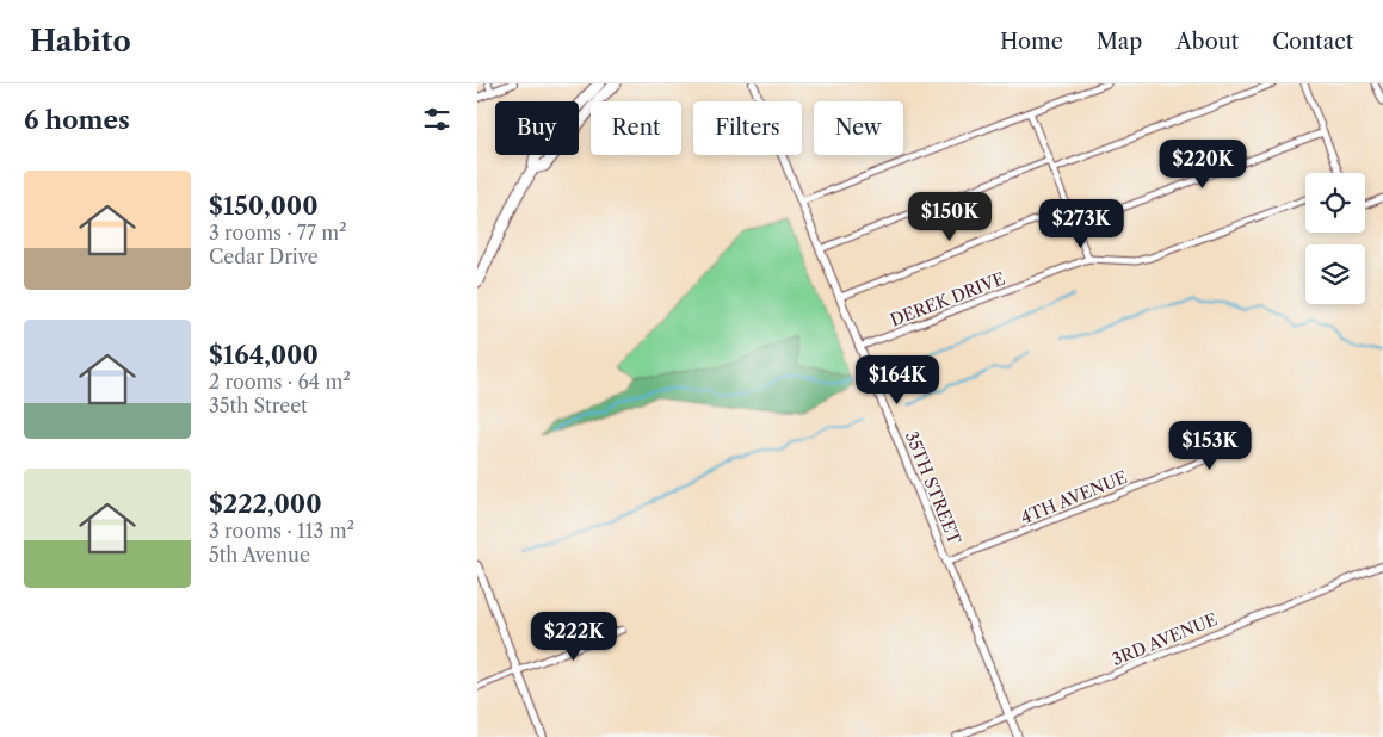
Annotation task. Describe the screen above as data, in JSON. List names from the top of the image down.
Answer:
{
  "streets": {
    "street": [
      "DEREK DRIVE",
      "35TH STREET",
      "4TH AVENUE",
      "3RD AVENUE"
    ]
  },
  "crossings": [
    ["DEREK DRIVE", "35TH STREET"],
    ["35TH STREET", "4TH AVENUE"],
    ["35TH STREET", "3RD AVENUE"]
  ],
  "page": {
    "header": "Habito",
    "nav": [
      "Home",
      "Map",
      "About",
      "Contact"
    ],
    "heading": "6 homes",
    "chip": [
      "Buy",
      "Rent",
      "Filters",
      "New"
    ],
    "price": [
      "$220K",
      "$150K",
      "$273K",
      "$164K",
      "$153K",
      "$222K"
    ],
    "list": [
      {
        "name": "$150,000",
        "note": "3 rooms · 77 m² · Cedar Drive"
      },
      {
        "name": "$164,000",
        "note": "2 rooms · 64 m² · 35th Street"
      },
      {
        "name": "$222,000",
        "note": "3 rooms · 113 m² · 5th Avenue"
      }
    ]
  }
}
